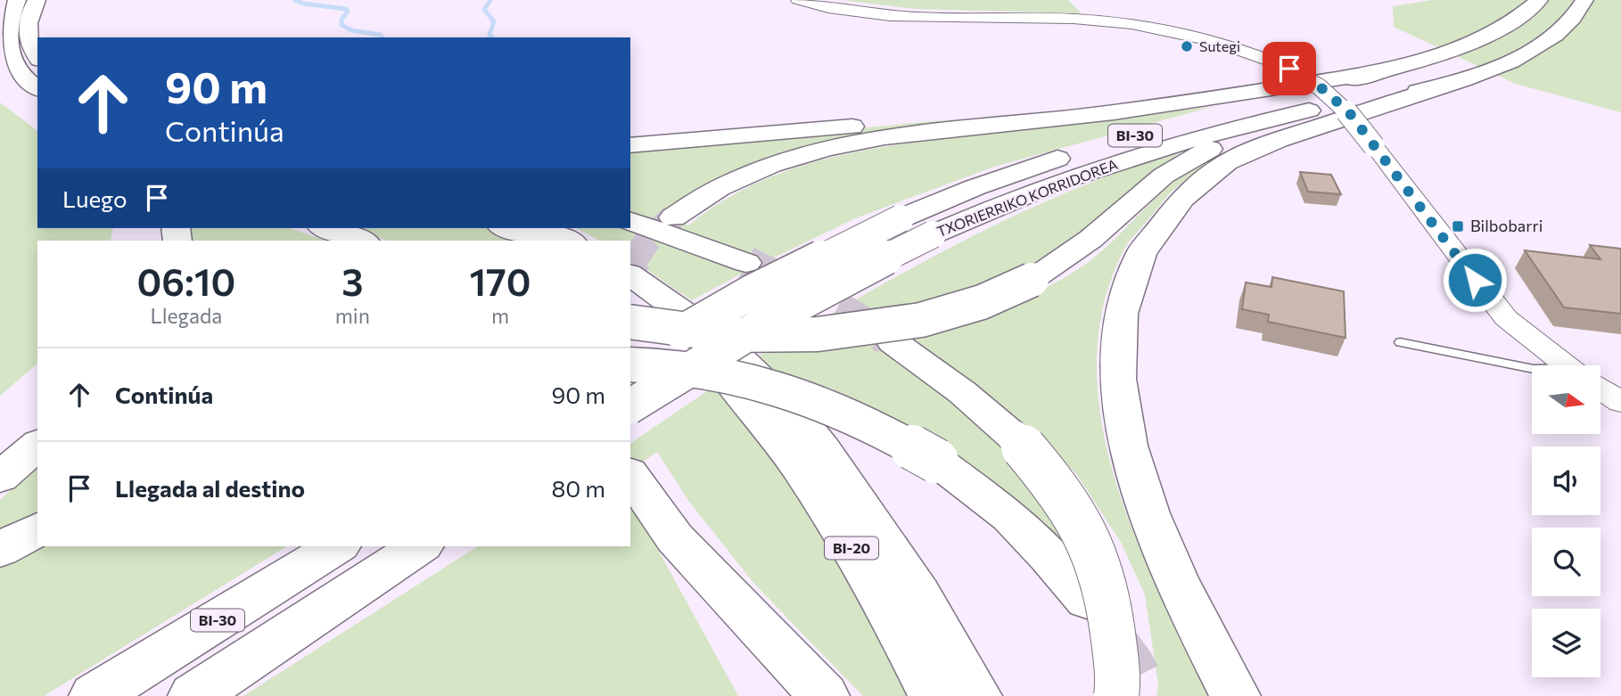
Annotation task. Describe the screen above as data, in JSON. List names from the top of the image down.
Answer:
{
  "streets": {
    "main road": ["BI-30", "TXORIERRIKO KORRIDOREA", "BI-20"]
  },
  "places": {
    "other": ["Sutegi"],
    "transit": ["Bilbobarri"]
  },
  "north": "right",
  "page": {
    "turn": ["90 m", "Continúa"],
    "then": "Luego",
    "eta": [
      "06:10",
      "Llegada",
      "3",
      "min",
      "170",
      "m"
    ],
    "list": [
      {
        "name": "Continúa",
        "value": "90 m"
      },
      {
        "name": "Llegada al destino",
        "value": "80 m"
      }
    ]
  }
}
